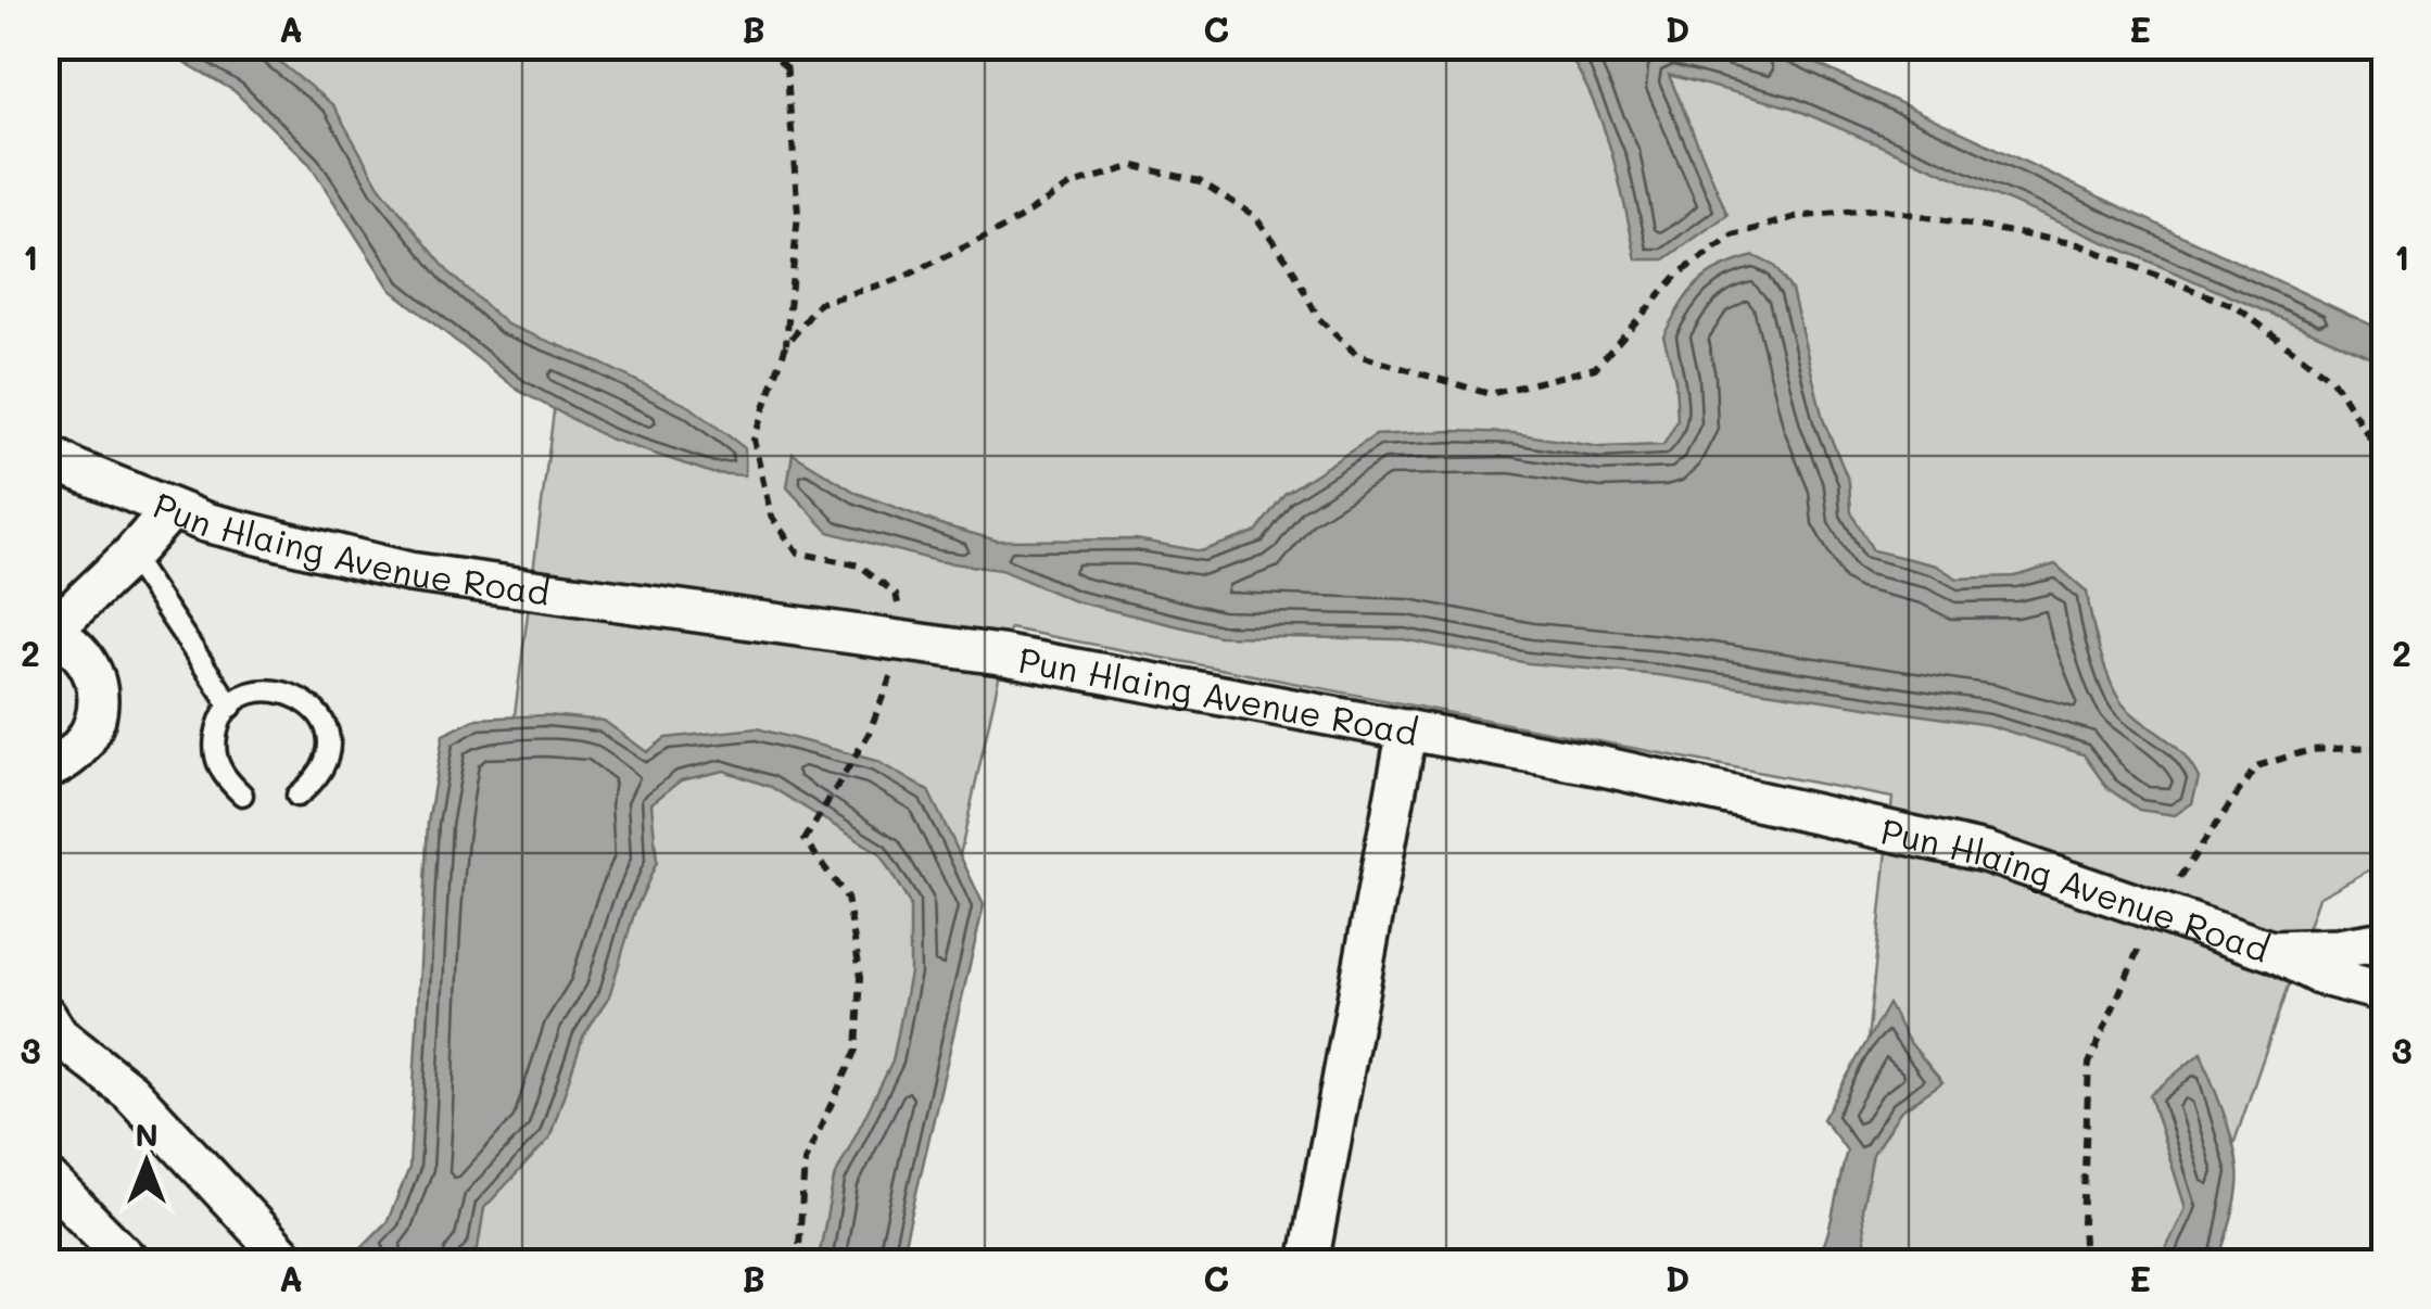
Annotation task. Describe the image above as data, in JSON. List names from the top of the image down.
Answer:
{
  "streets": {
    "street": ["Pun Hlaing Avenue Road"]
  },
  "north": "top",
  "grid": {
    "columns": [
      "A",
      "B",
      "C",
      "D",
      "E"
    ],
    "rows": ["1", "2", "3"]
  }
}
